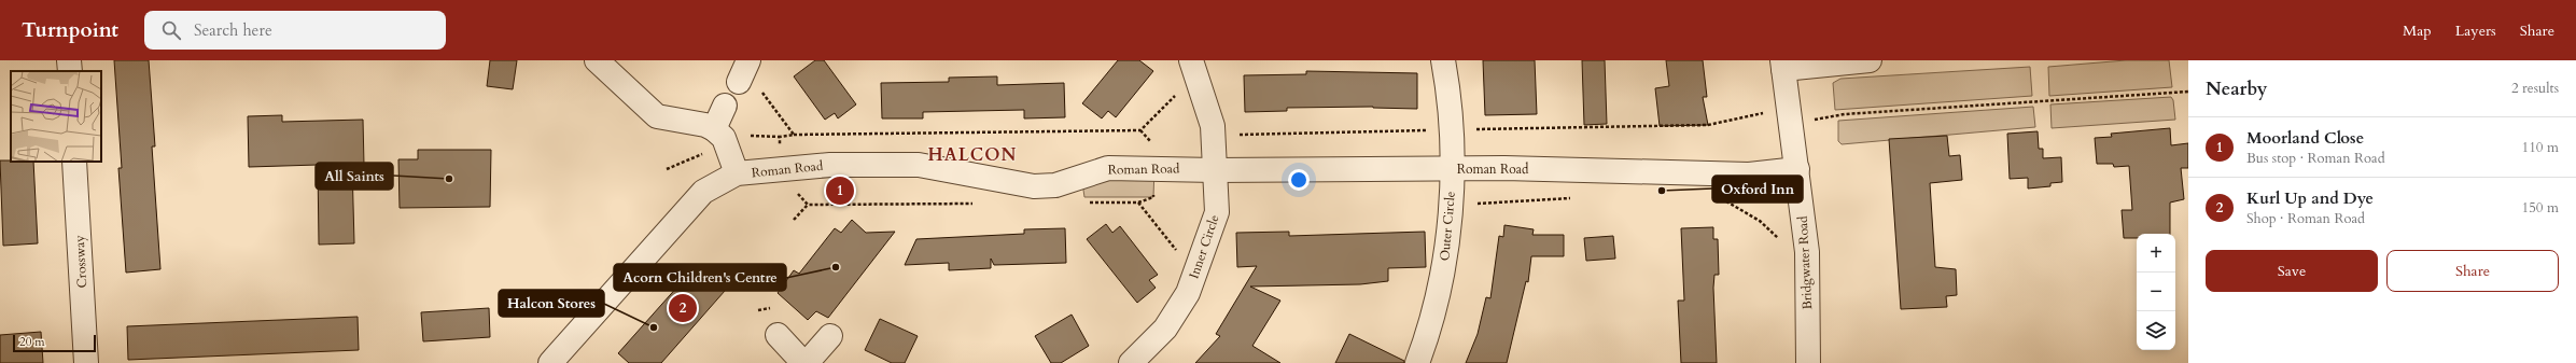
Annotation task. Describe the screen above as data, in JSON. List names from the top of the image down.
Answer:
{
  "streets": {
    "street": [
      "Roman Road",
      "Outer Circle",
      "Inner Circle",
      "Crossway",
      "Bridgwater Road"
    ]
  },
  "crossings": [
    ["Roman Road", "Outer Circle"],
    ["Roman Road", "Inner Circle"],
    ["Roman Road", "Bridgwater Road"]
  ],
  "districts": ["HALCON"],
  "places": [
    "All Saints",
    "Oxford Inn",
    "Acorn Children's Centre",
    "Halcon Stores"
  ],
  "scale_bar": "20 m",
  "page": {
    "header": "Turnpoint",
    "search": "Search here",
    "nav": ["Map", "Layers", "Share"],
    "heading": ["Nearby", "2 results"],
    "list": [
      {
        "mark": "1",
        "name": "Moorland Close",
        "note": "Bus stop · Roman Road",
        "value": "110 m"
      },
      {
        "mark": "2",
        "name": "Kurl Up and Dye",
        "note": "Shop · Roman Road",
        "value": "150 m"
      }
    ],
    "pins": ["1", "2"],
    "map_buttons": ["+", "−"],
    "buttons": ["Save", "Share"],
    "scale": "20 m"
  }
}
